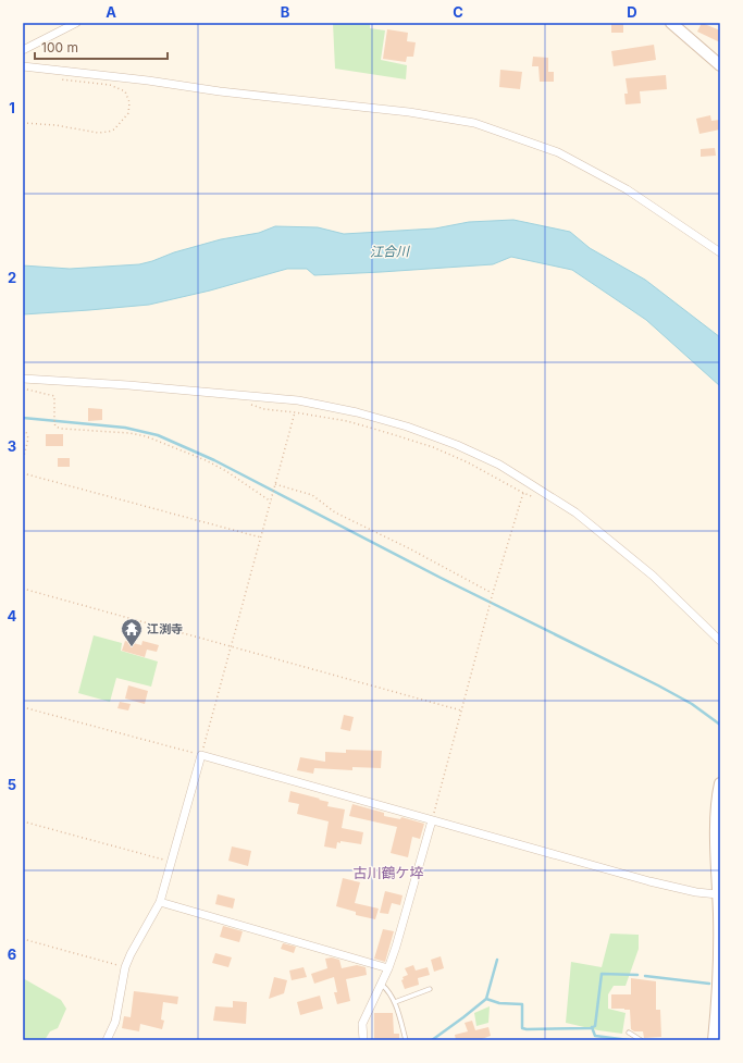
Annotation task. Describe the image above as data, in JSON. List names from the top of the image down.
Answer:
{
  "districts": ["古川鶴ケ埣"],
  "water": ["江合川"],
  "places": {
    "temple": ["江渕寺"]
  },
  "scale_bar": "100 m",
  "grid": {
    "columns": [
      "A",
      "B",
      "C",
      "D"
    ],
    "rows": [
      "1",
      "2",
      "3",
      "4",
      "5",
      "6"
    ]
  }
}
